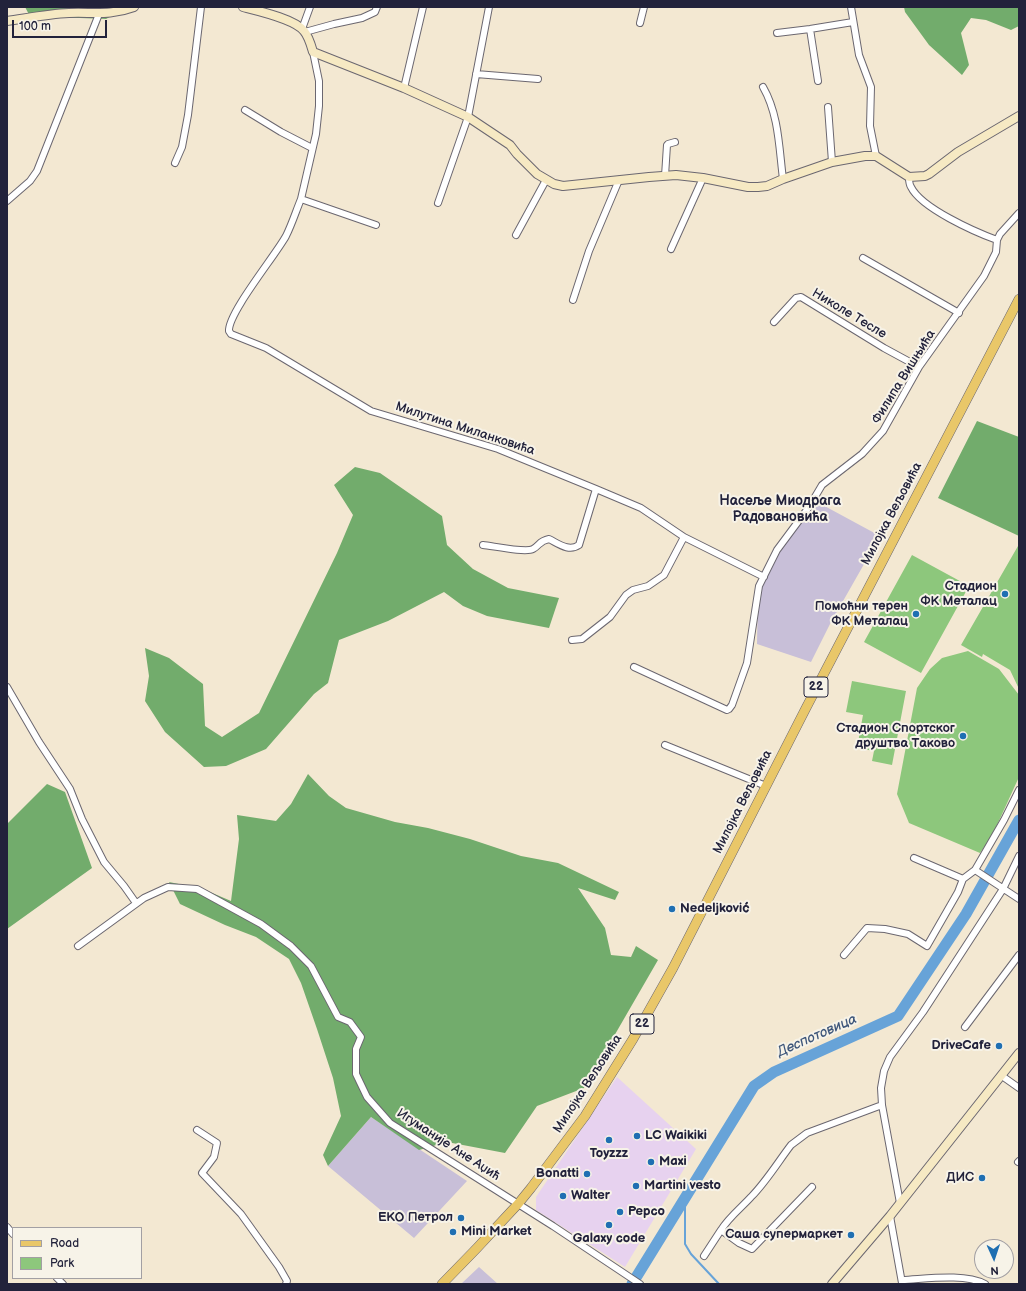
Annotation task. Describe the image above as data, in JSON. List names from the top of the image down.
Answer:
{
  "streets": {
    "main road": ["Милојка Вељовића", "22"],
    "street": [
      "Николе Тесле",
      "Филипа Вишњића",
      "Милутина Миланковића",
      "Игуманије Ане Аџић"
    ]
  },
  "crossings": [
    ["Николе Тесле", "Филипа Вишњића"],
    ["Филипа Вишњића", "Милутина Миланковића"],
    ["Милојка Вељовића", "Игуманије Ане Аџић"]
  ],
  "districts": ["Насеље Миодрага Радовановића"],
  "water": ["Деспотовица"],
  "places": [
    "Стадион ФК Металац",
    "Помоћни терен ФК Металац",
    "Стадион Спортског друштва Таково",
    "Nedeljković",
    "DriveCafe",
    "LC Waikiki",
    "Toyzzz",
    "Maxi",
    "Bonatti",
    "ДИС",
    "Martini vesto",
    "Walter",
    "Pepco",
    "ЕКО Петрол",
    "Galaxy code",
    "Mini Market",
    "Саша супермаркет"
  ],
  "legend": ["Road", "Park"],
  "scale_bar": "100 m",
  "north": "bottom"
}
